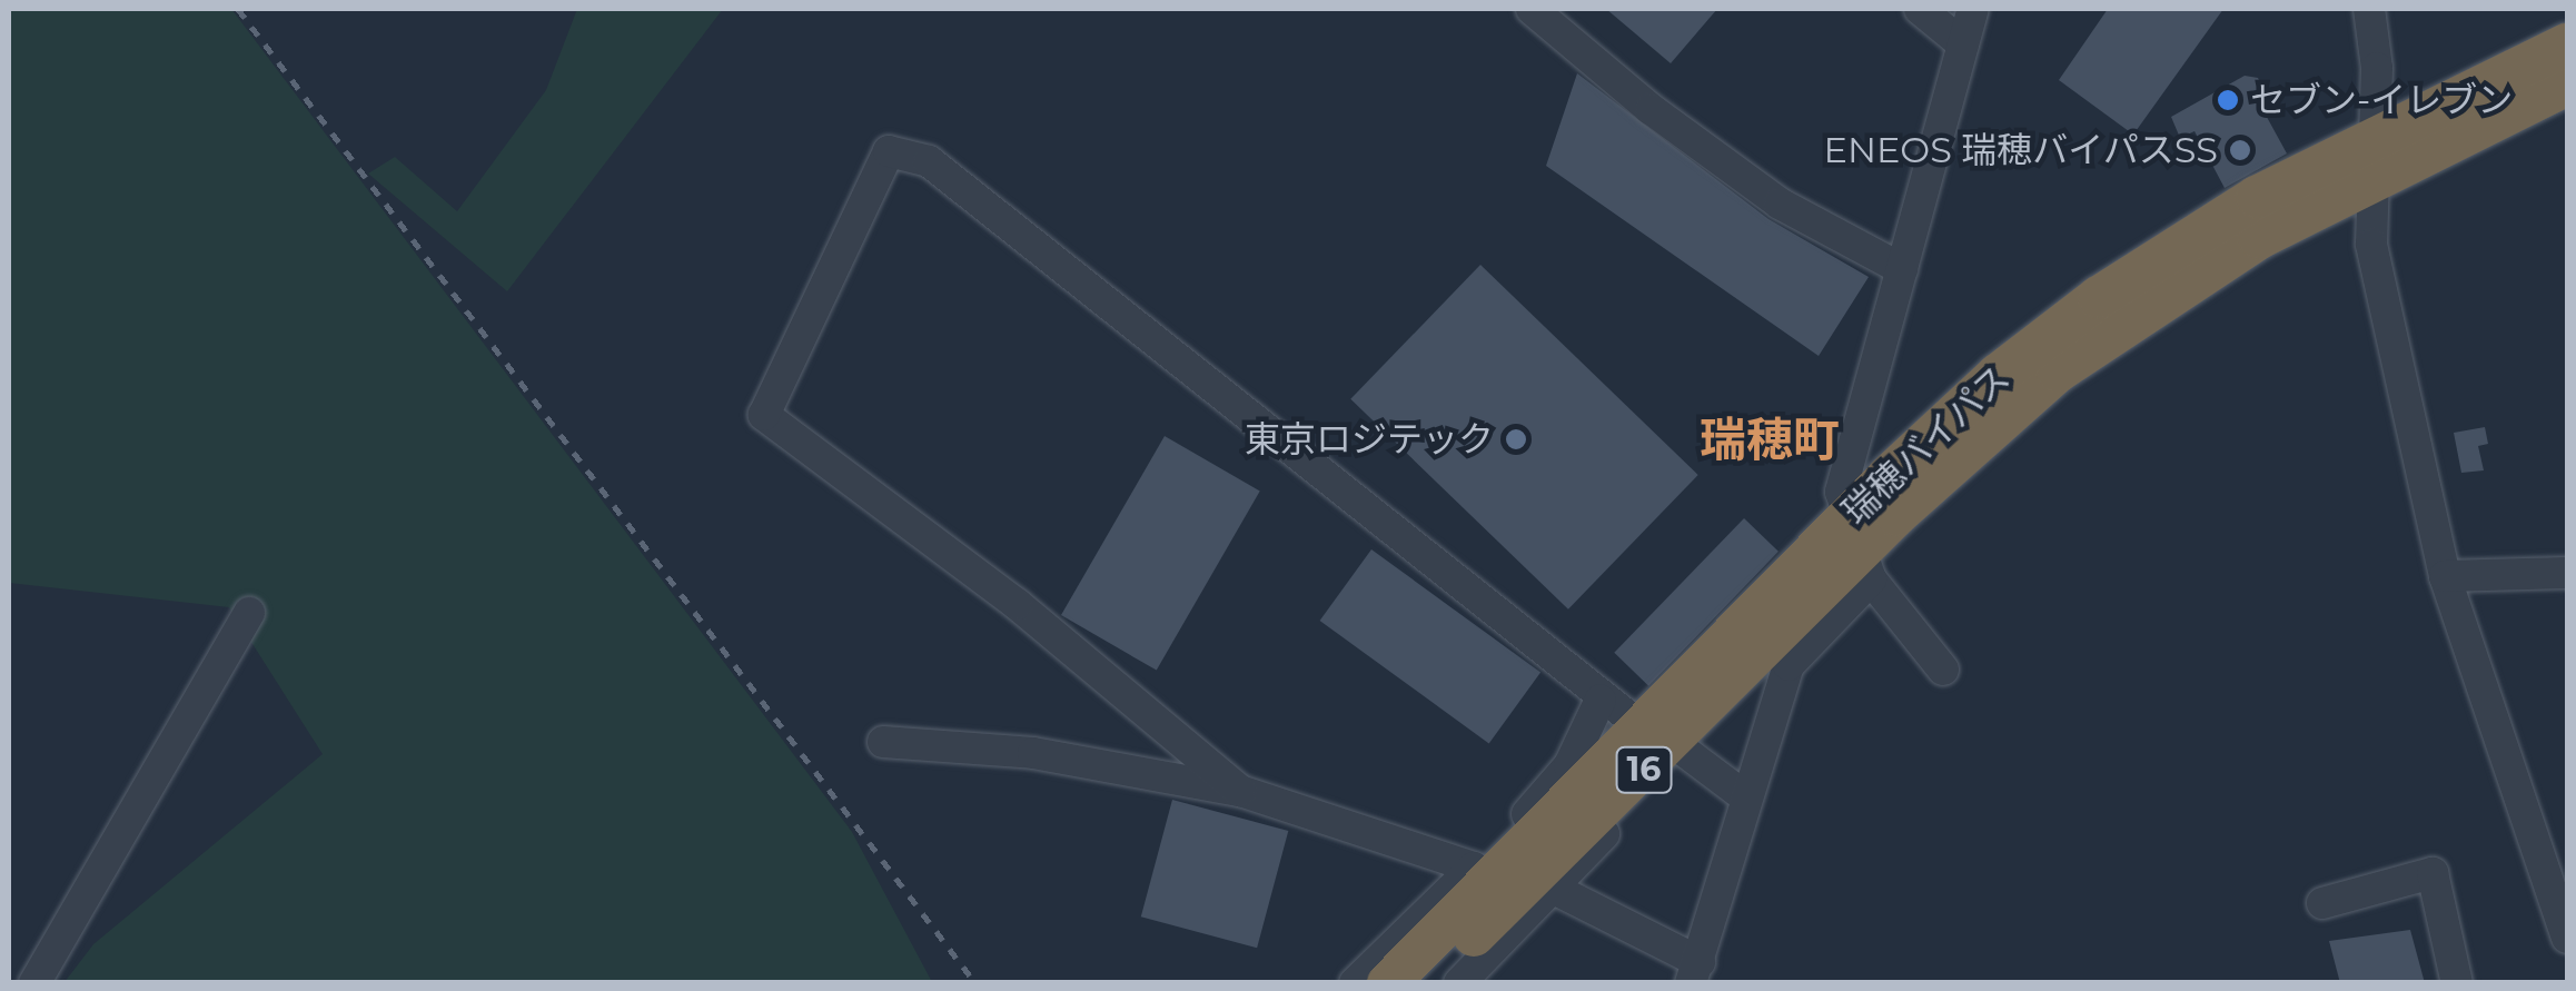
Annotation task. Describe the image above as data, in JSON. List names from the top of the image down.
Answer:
{
  "streets": {
    "highway": ["瑞穂バイパス", "16"]
  },
  "districts": ["瑞穂町"],
  "places": ["セブン-イレブン", "ENEOS 瑞穂バイパスSS", "東京ロジテック"]
}
